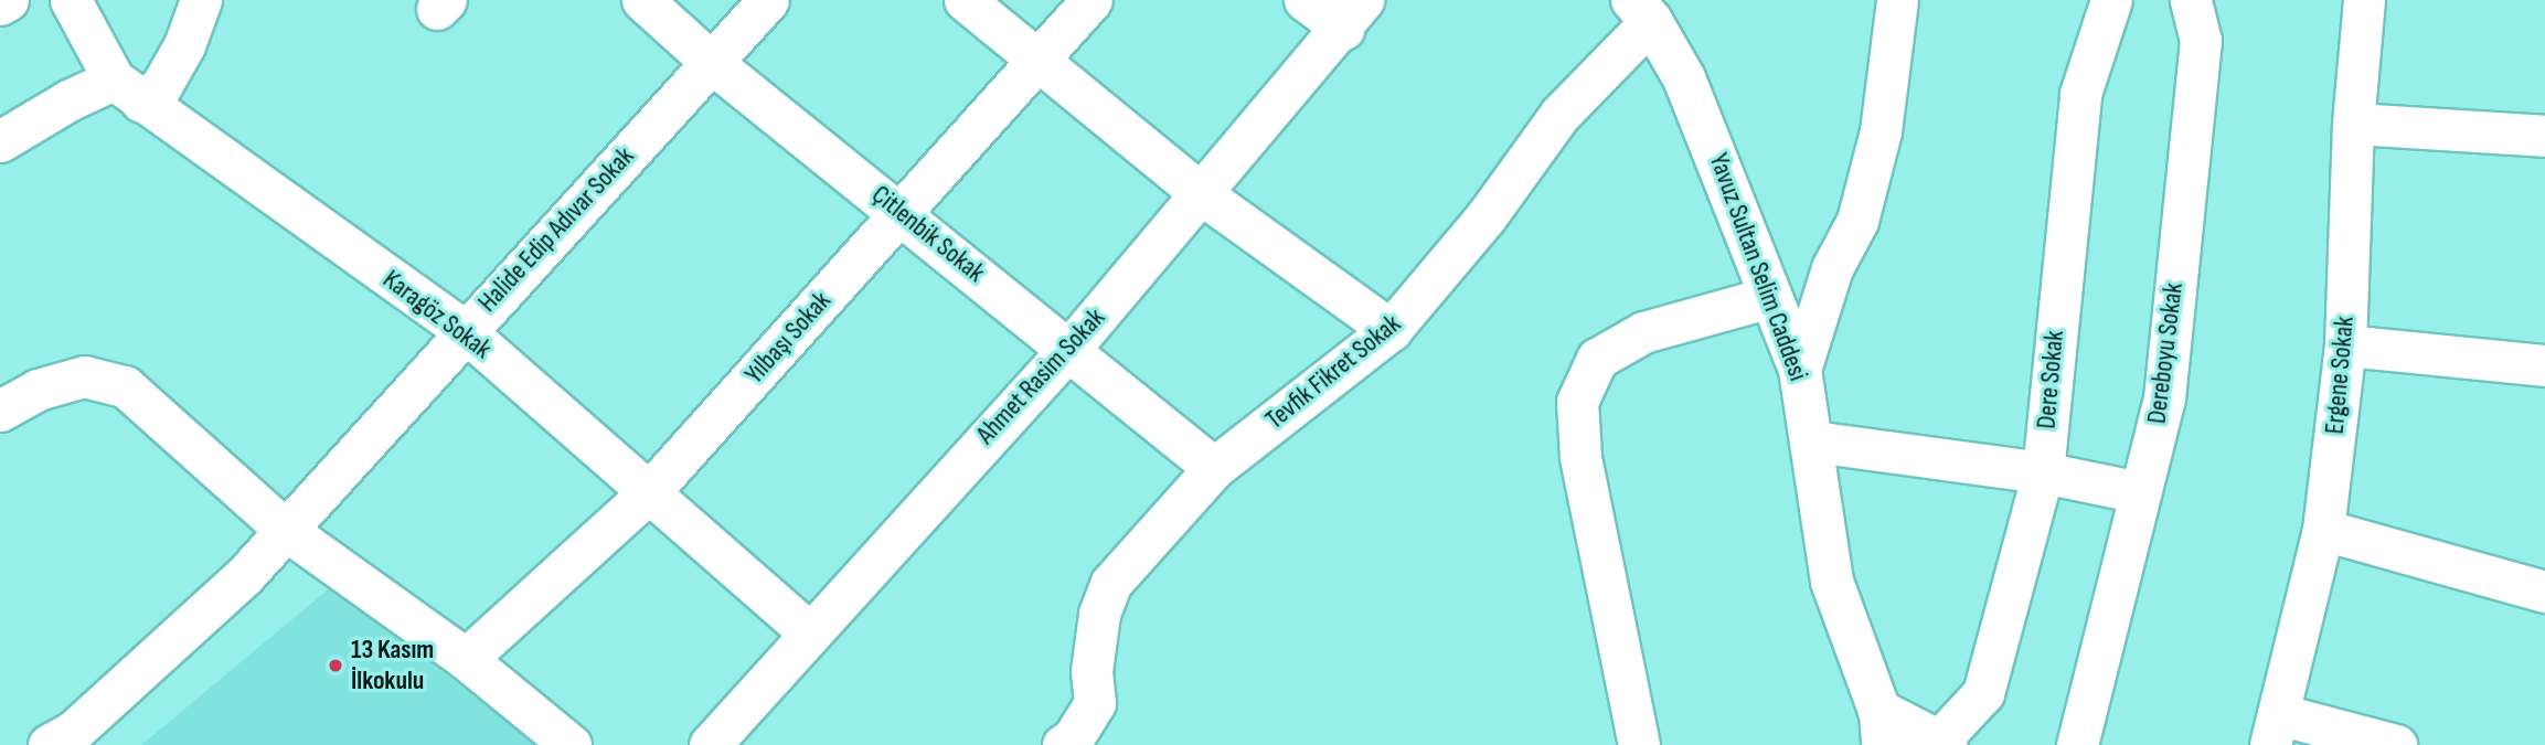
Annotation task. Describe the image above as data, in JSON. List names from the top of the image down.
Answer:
{
  "streets": {
    "street": [
      "Halide Edip Adıvar Sokak",
      "Çitlenbik Sokak",
      "Yavuz Sultan Selim Caddesi",
      "Karagöz Sokak",
      "Yılbaşı Sokak",
      "Dereboyu Sokak",
      "Tevfik Fikret Sokak",
      "Ergene Sokak",
      "Ahmet Rasim Sokak",
      "Dere Sokak"
    ]
  },
  "crossings": [
    ["Halide Edip Adıvar Sokak", "Çitlenbik Sokak"],
    ["Halide Edip Adıvar Sokak", "Karagöz Sokak"],
    ["Çitlenbik Sokak", "Yılbaşı Sokak"],
    ["Çitlenbik Sokak", "Tevfik Fikret Sokak"],
    ["Çitlenbik Sokak", "Ahmet Rasim Sokak"],
    ["Yavuz Sultan Selim Caddesi", "Tevfik Fikret Sokak"],
    ["Yavuz Sultan Selim Caddesi", "Dere Sokak"],
    ["Karagöz Sokak", "Yılbaşı Sokak"],
    ["Karagöz Sokak", "Ahmet Rasim Sokak"]
  ],
  "places": ["13 Kasım İlkokulu"]
}
